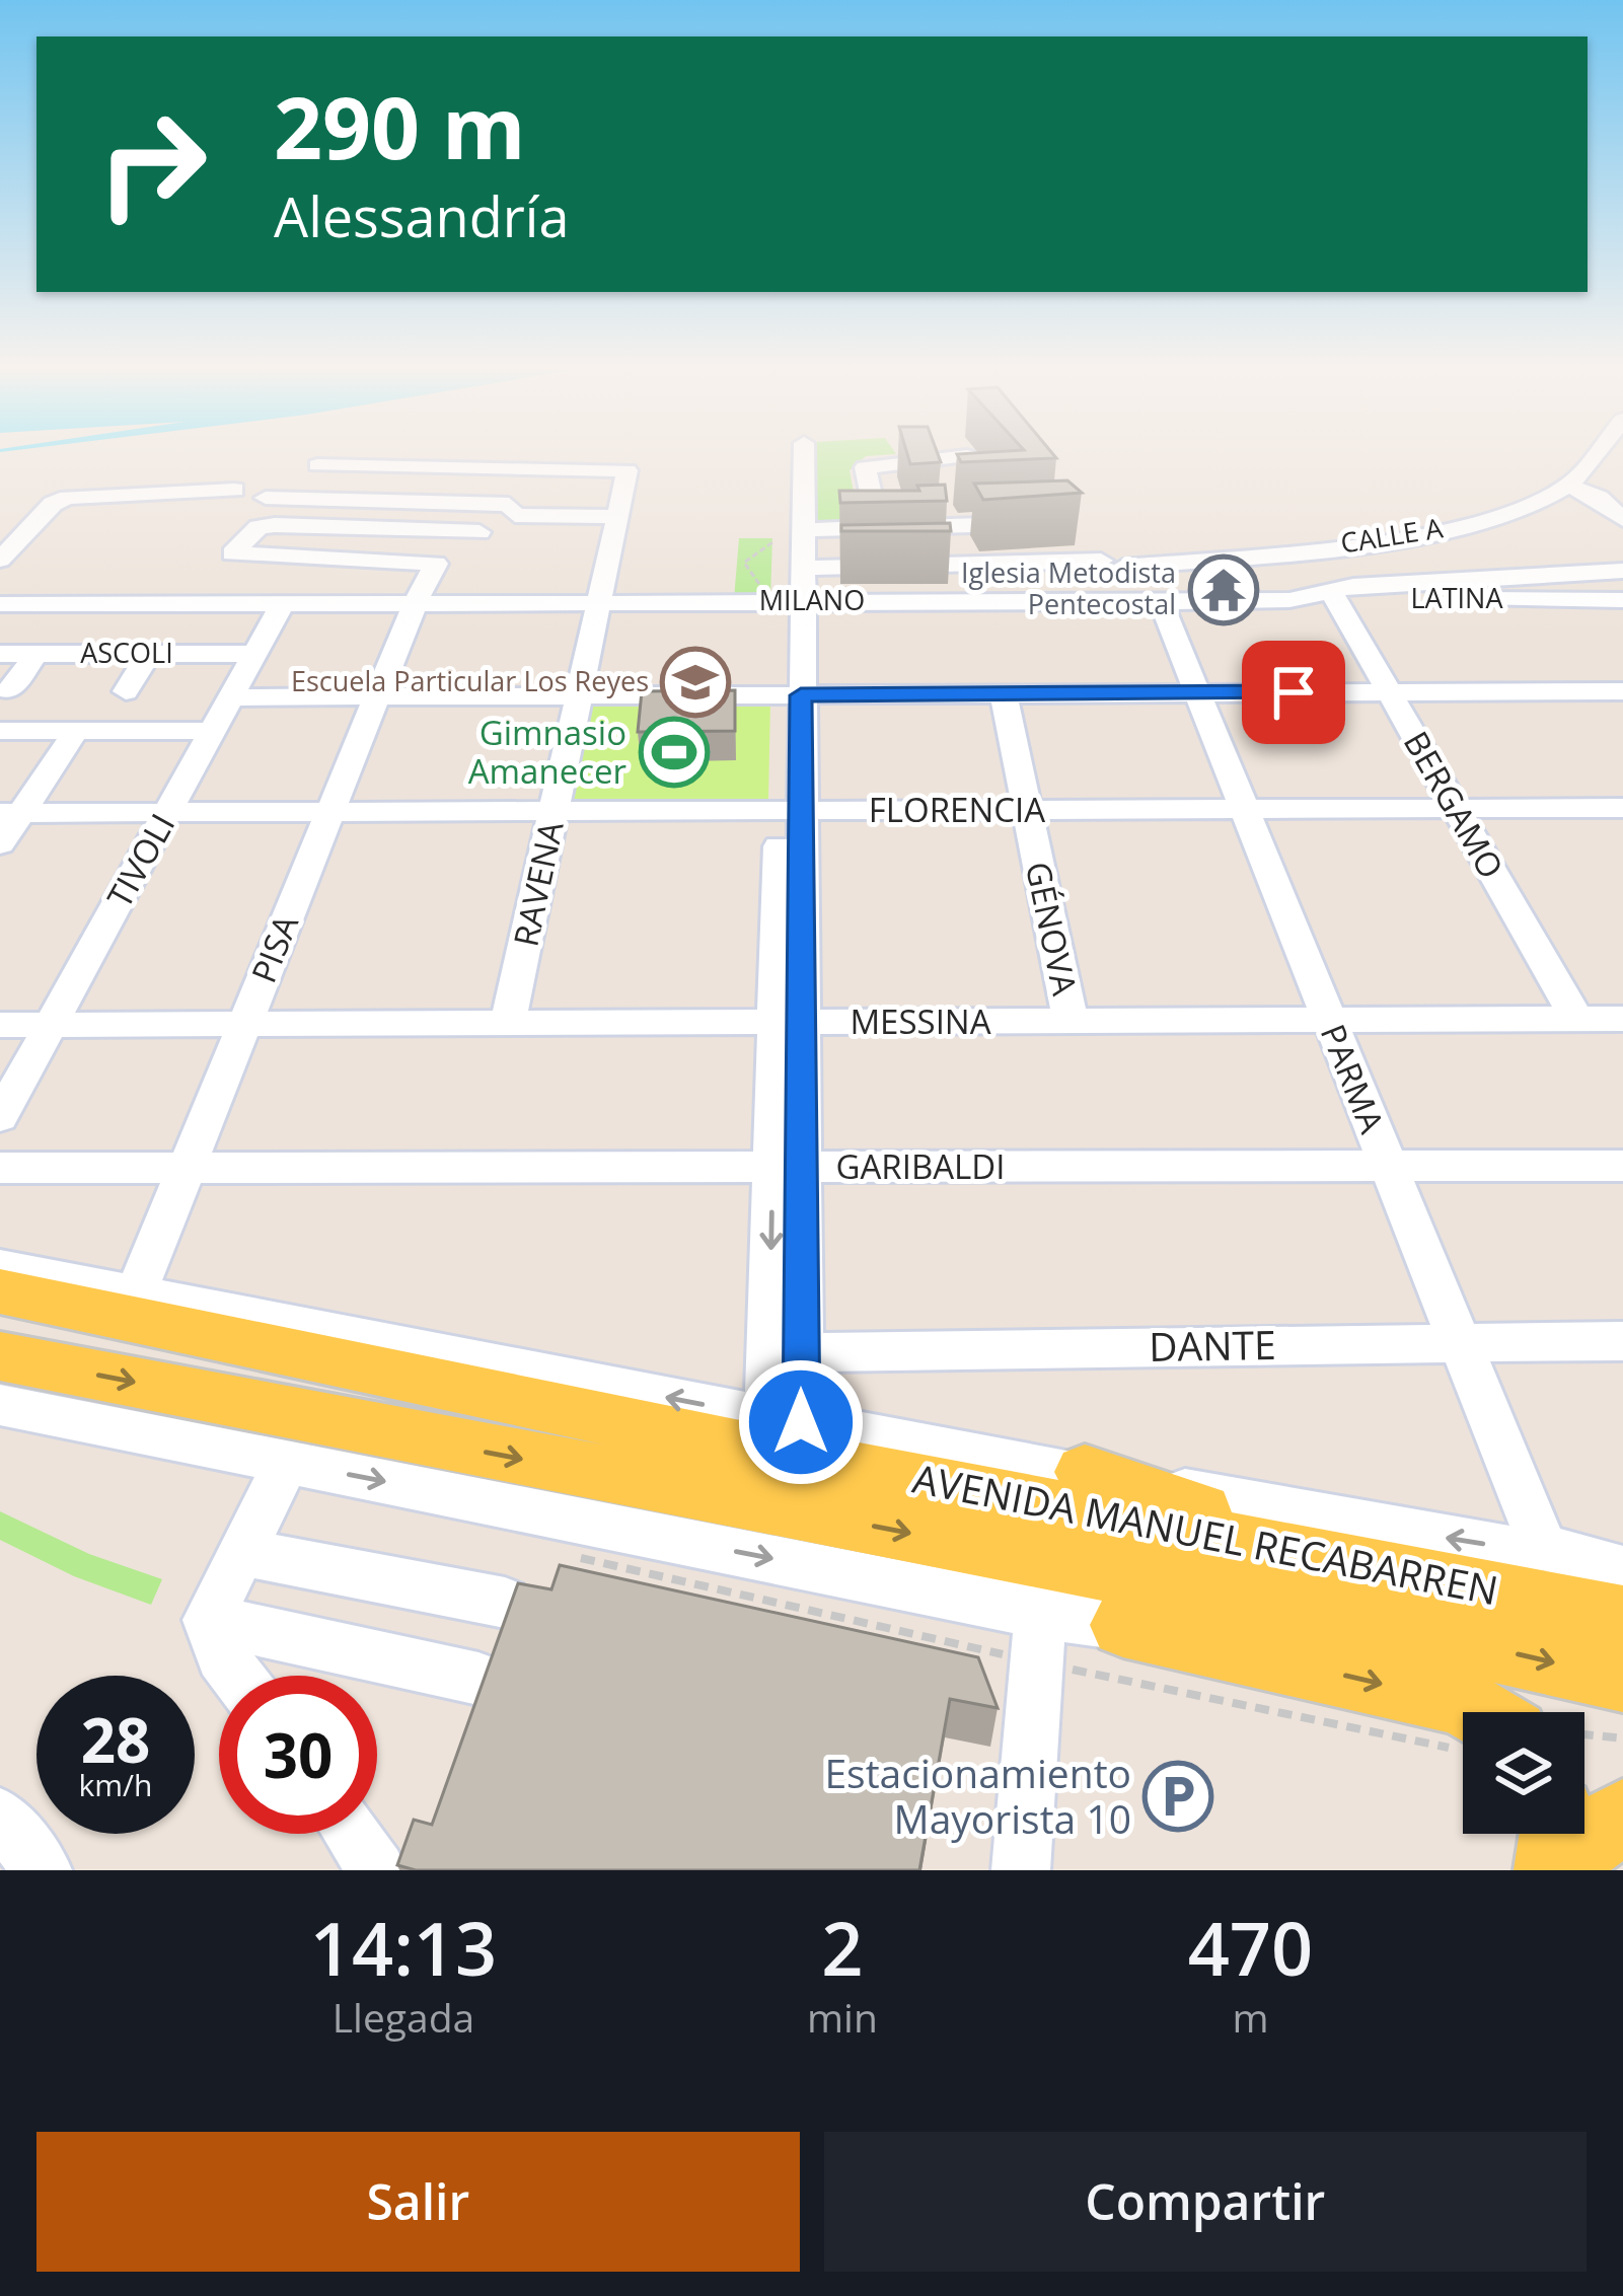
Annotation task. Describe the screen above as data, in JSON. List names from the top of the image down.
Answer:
{
  "streets": {
    "main road": ["AVENIDA MANUEL RECABARREN"],
    "street": [
      "CALLE A",
      "LATINA",
      "MILANO",
      "ASCOLI",
      "BERGAMO",
      "FLORENCIA",
      "TIVOLI",
      "RAVENA",
      "GÉNOVA",
      "PISA",
      "MESSINA",
      "PARMA",
      "GARIBALDI",
      "DANTE"
    ]
  },
  "crossings": [
    ["CALLE A", "MILANO"],
    ["LATINA", "MILANO"],
    ["LATINA", "BERGAMO"],
    ["MILANO", "TIVOLI"],
    ["MILANO", "RAVENA"],
    ["MILANO", "PISA"],
    ["MILANO", "PARMA"],
    ["ASCOLI", "TIVOLI"],
    ["BERGAMO", "FLORENCIA"],
    ["BERGAMO", "MESSINA"],
    ["FLORENCIA", "TIVOLI"],
    ["FLORENCIA", "RAVENA"],
    ["FLORENCIA", "GÉNOVA"],
    ["FLORENCIA", "PISA"],
    ["FLORENCIA", "PARMA"],
    ["TIVOLI", "MESSINA"],
    ["RAVENA", "MESSINA"],
    ["GÉNOVA", "MESSINA"],
    ["PISA", "MESSINA"],
    ["PISA", "GARIBALDI"],
    ["PISA", "AVENIDA MANUEL RECABARREN"],
    ["MESSINA", "PARMA"],
    ["PARMA", "GARIBALDI"],
    ["PARMA", "DANTE"],
    ["PARMA", "AVENIDA MANUEL RECABARREN"]
  ],
  "places": {
    "temple": ["Iglesia Metodista Pentecostal"],
    "school or university": ["Escuela Particular Los Reyes"],
    "sports": ["Gimnasio Amanecer"],
    "parking": ["Estacionamiento Mayorista 10"]
  },
  "page": {
    "turn": ["290 m", "Alessandría"],
    "speed": "28 km/h",
    "limit": "30",
    "eta": [
      "14:13",
      "Llegada",
      "2",
      "min",
      "470",
      "m"
    ],
    "buttons": ["Salir", "Compartir"]
  }
}
